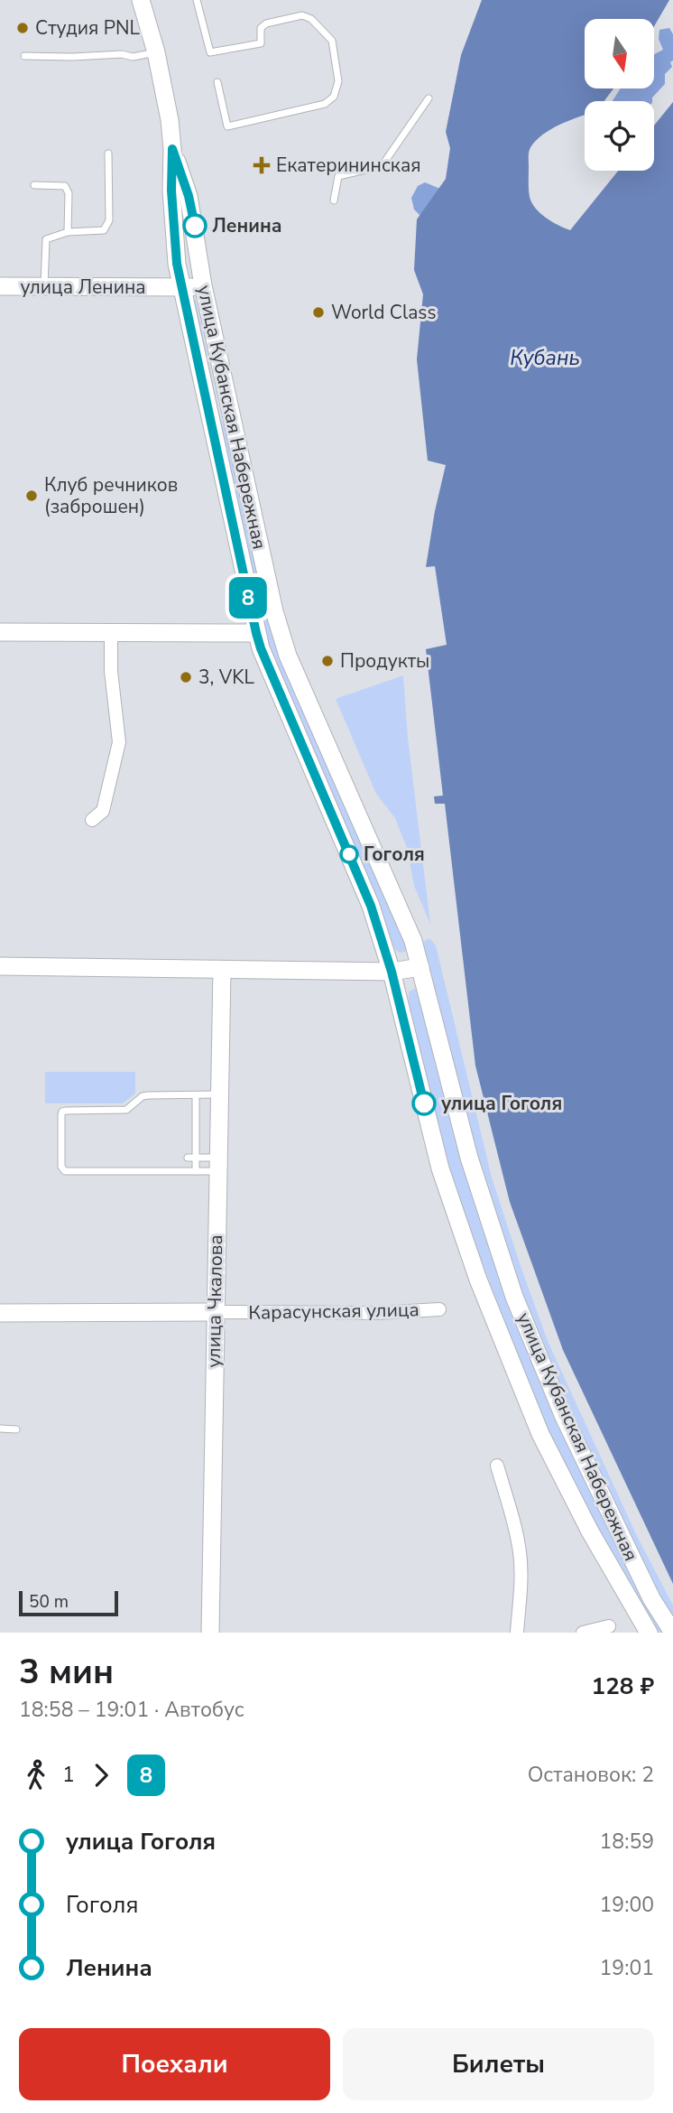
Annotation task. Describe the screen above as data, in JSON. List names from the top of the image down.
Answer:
{
  "streets": {
    "main road": [
      "улица Ленина",
      "улица Кубанская Набережная",
      "улица Чкалова",
      "Карасунская улица"
    ]
  },
  "crossings": [
    ["улица Ленина", "улица Кубанская Набережная"],
    ["улица Чкалова", "Карасунская улица"]
  ],
  "water": ["Кубань"],
  "places": {
    "other": [
      "Студия PNL",
      "Ленина",
      "World Class",
      "Клуб речников (заброшен)",
      "Продукты",
      "3, VKL",
      "Гоголя",
      "улица Гоголя"
    ],
    "health": ["Екатерининская"]
  },
  "lines": ["bus line 8"],
  "scale_bar": "50 m",
  "north": "bottom",
  "page": {
    "on_map": "8",
    "scale": "50 m",
    "heading": ["3 мин", "18:58 – 19:01 · Автобус", "128 ₽"],
    "legs": ["1", "8", "Остановок: 2"],
    "list": [
      {
        "name": "улица Гоголя",
        "value": "18:59"
      },
      {
        "name": "Гоголя",
        "value": "19:00"
      },
      {
        "name": "Ленина",
        "value": "19:01"
      }
    ],
    "buttons": ["Поехали", "Билеты"]
  }
}
